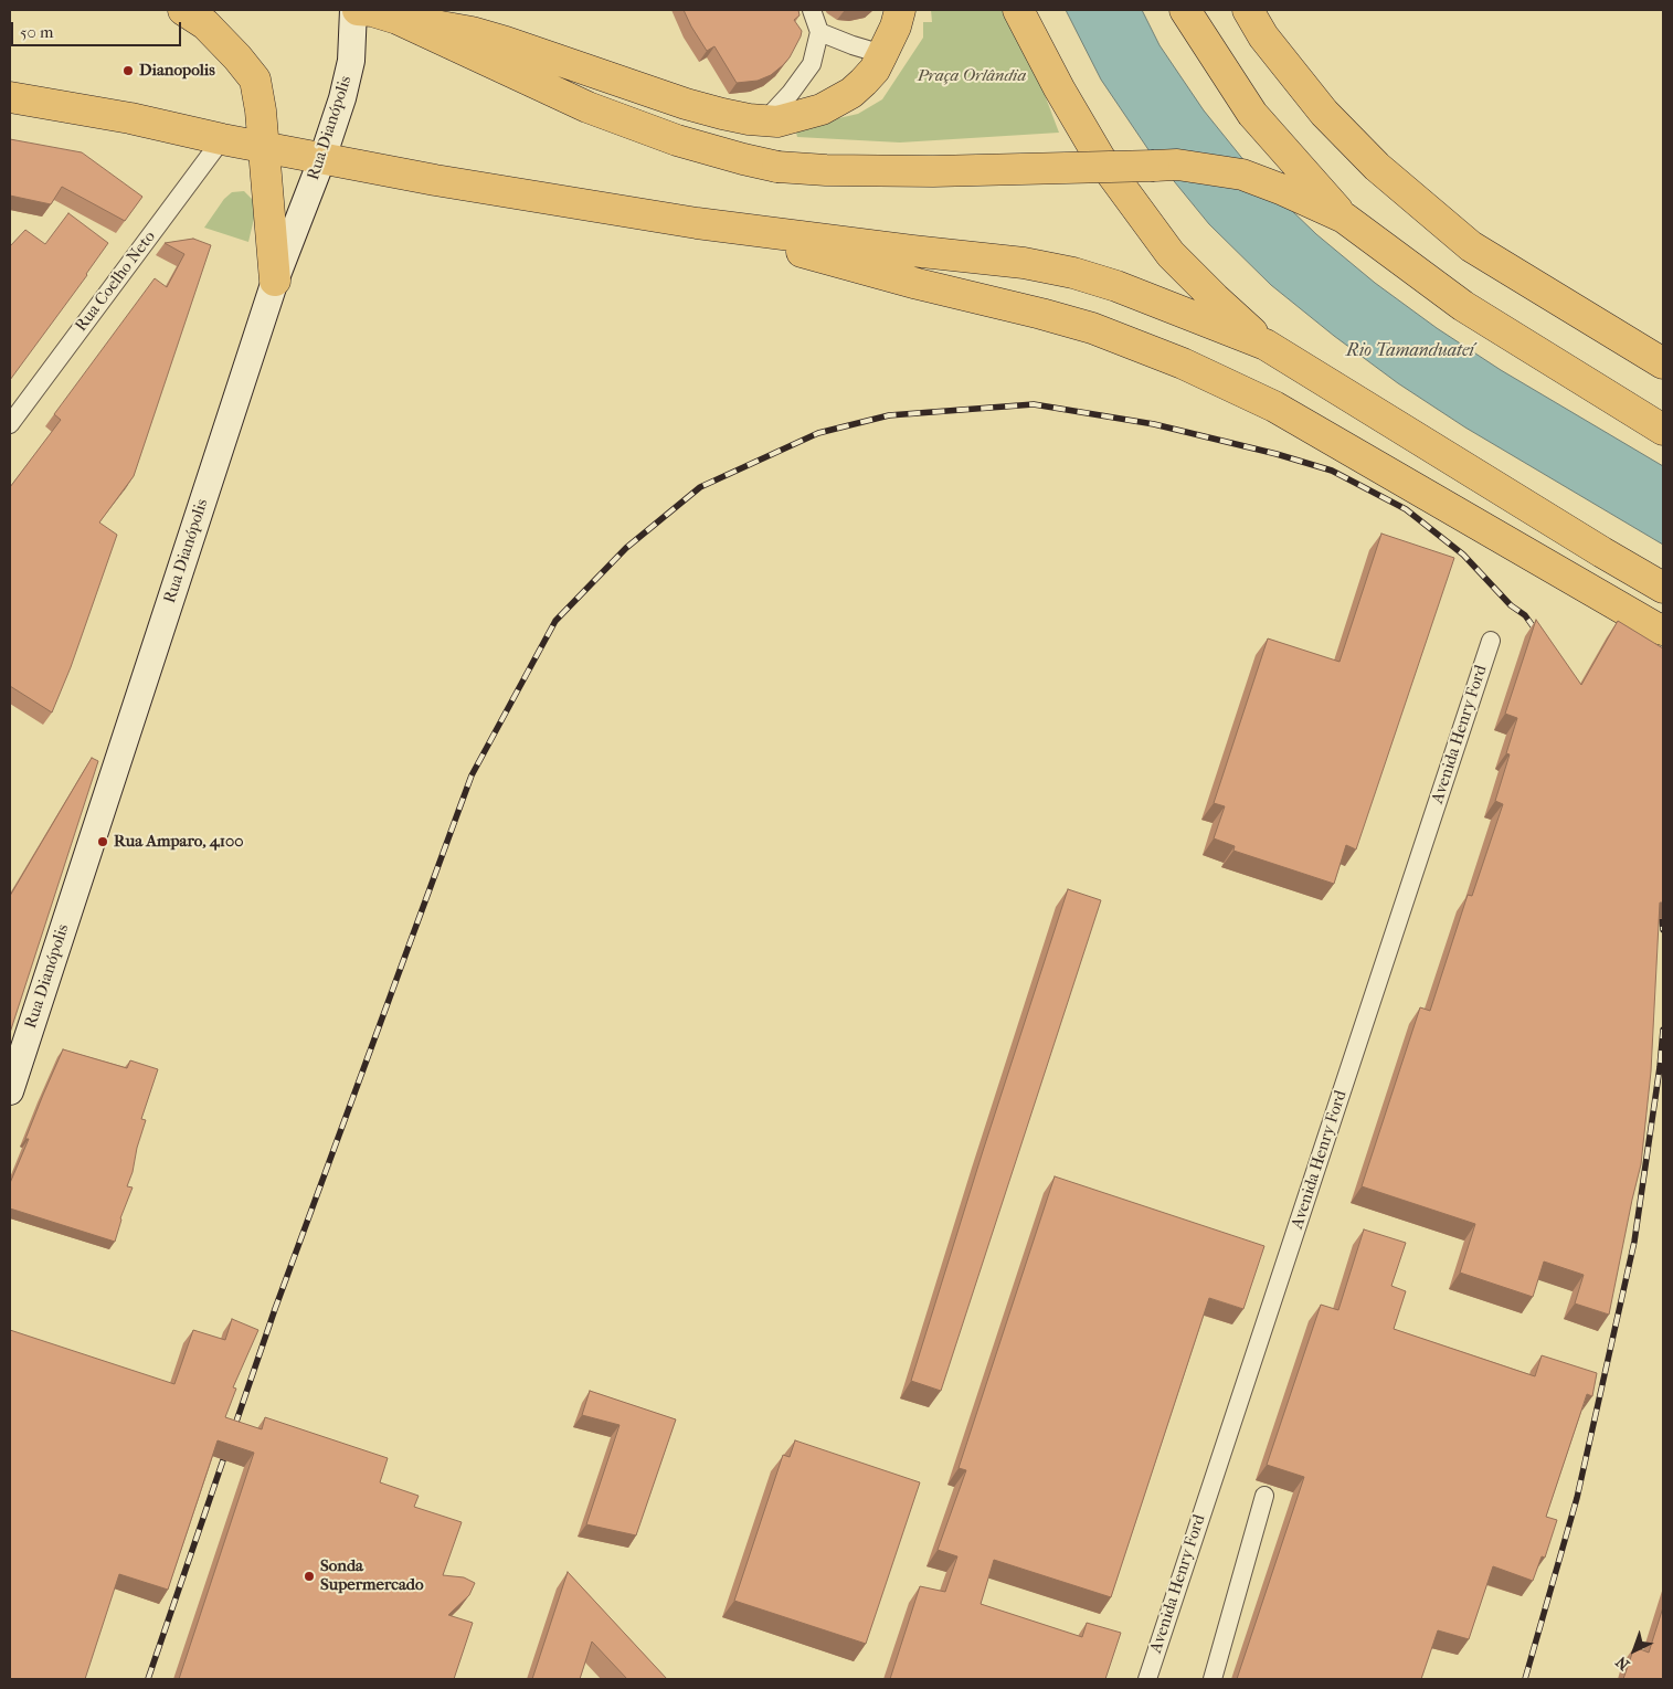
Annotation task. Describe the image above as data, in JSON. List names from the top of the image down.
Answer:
{
  "streets": {
    "street": ["Rua Dianópolis", "Rua Coelho Neto", "Avenida Henry Ford"]
  },
  "water": ["Rio Tamanduateí"],
  "parks": ["Praça Orlândia"],
  "places": ["Dianopolis", "Rua Amparo, 4100", "Sonda Supermercado"],
  "scale_bar": "50 m",
  "north": "bottom left"
}
